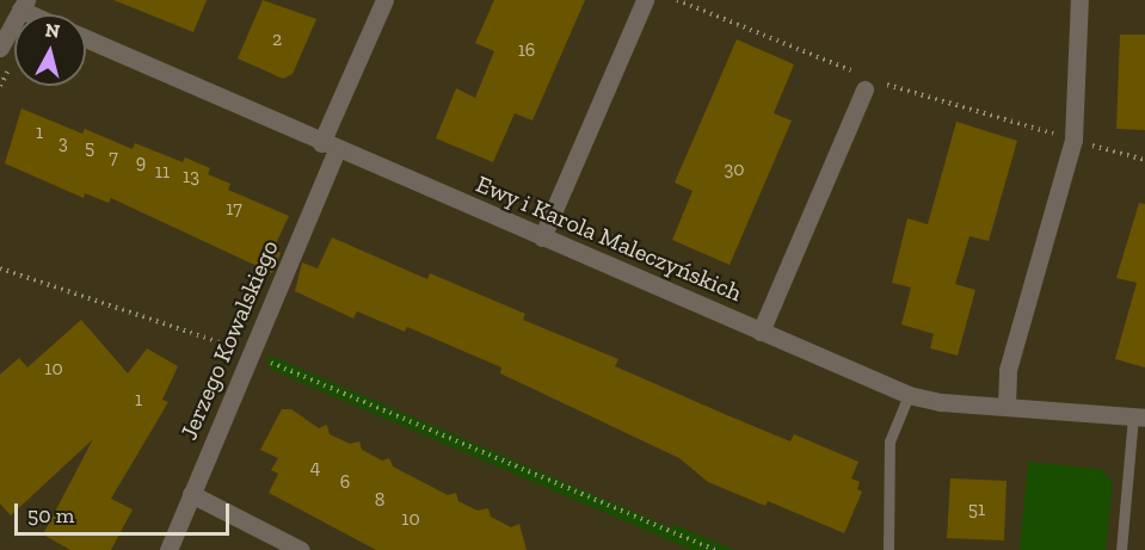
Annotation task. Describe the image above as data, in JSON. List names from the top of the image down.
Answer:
{
  "streets": {
    "street": ["Ewy i Karola Maleczyńskich", "Jerzego Kowalskiego"]
  },
  "crossings": [
    ["Ewy i Karola Maleczyńskich", "Jerzego Kowalskiego"]
  ],
  "house_numbers": [
    "2",
    "16",
    "1",
    "3",
    "5",
    "7",
    "9",
    "30",
    "11",
    "13",
    "17",
    "10",
    "1",
    "4",
    "6",
    "8",
    "51",
    "10"
  ],
  "scale_bar": "50 m",
  "north": "top"
}
